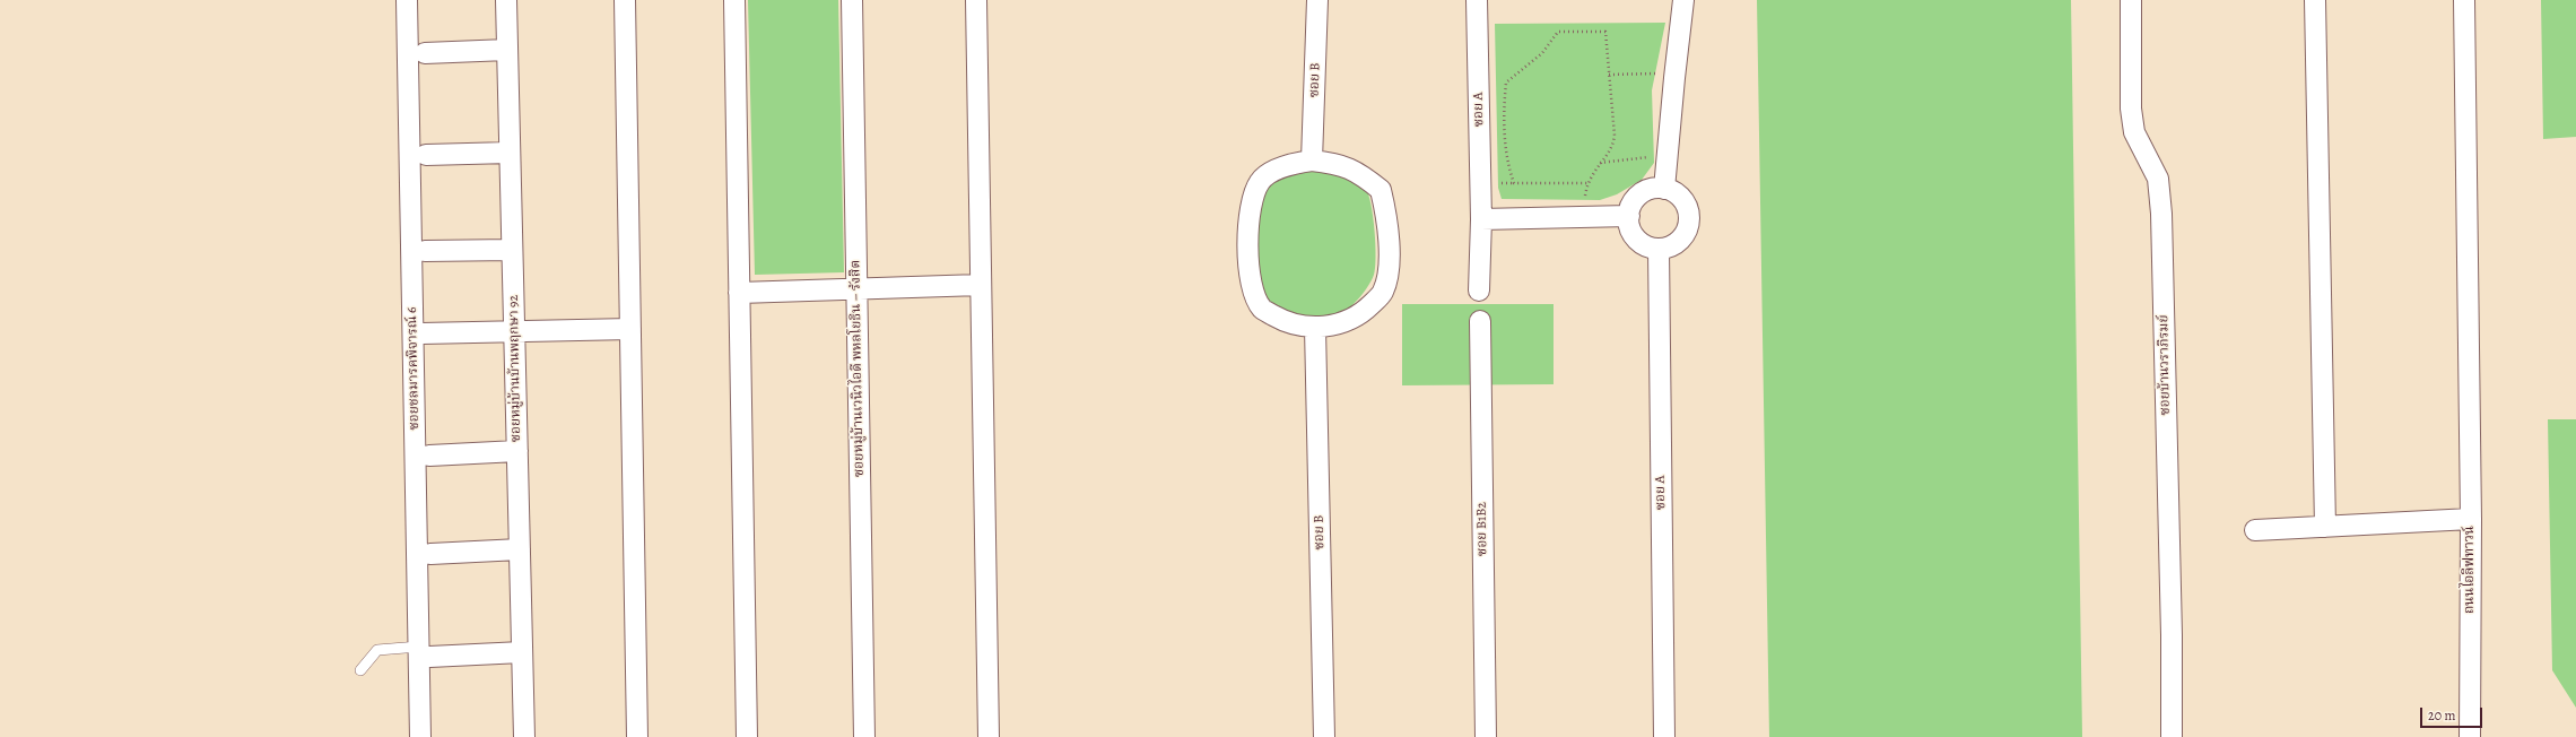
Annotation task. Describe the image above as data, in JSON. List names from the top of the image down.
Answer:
{
  "streets": {
    "street": [
      "ซอย B",
      "ซอย A",
      "ซอยบ้านวราภิรมย์",
      "ซอยชลมารคพิจารณ์ 6",
      "ซอยหมู่บ้านบ้านพฤกษา 92",
      "ซอยหมู่บ้านเวนิวไอดี พหลโยธิน – รังสิต",
      "ซอย B1B2",
      "ถนนไอลีฟทาวน์"
    ]
  },
  "scale_bar": "20 m"
}
